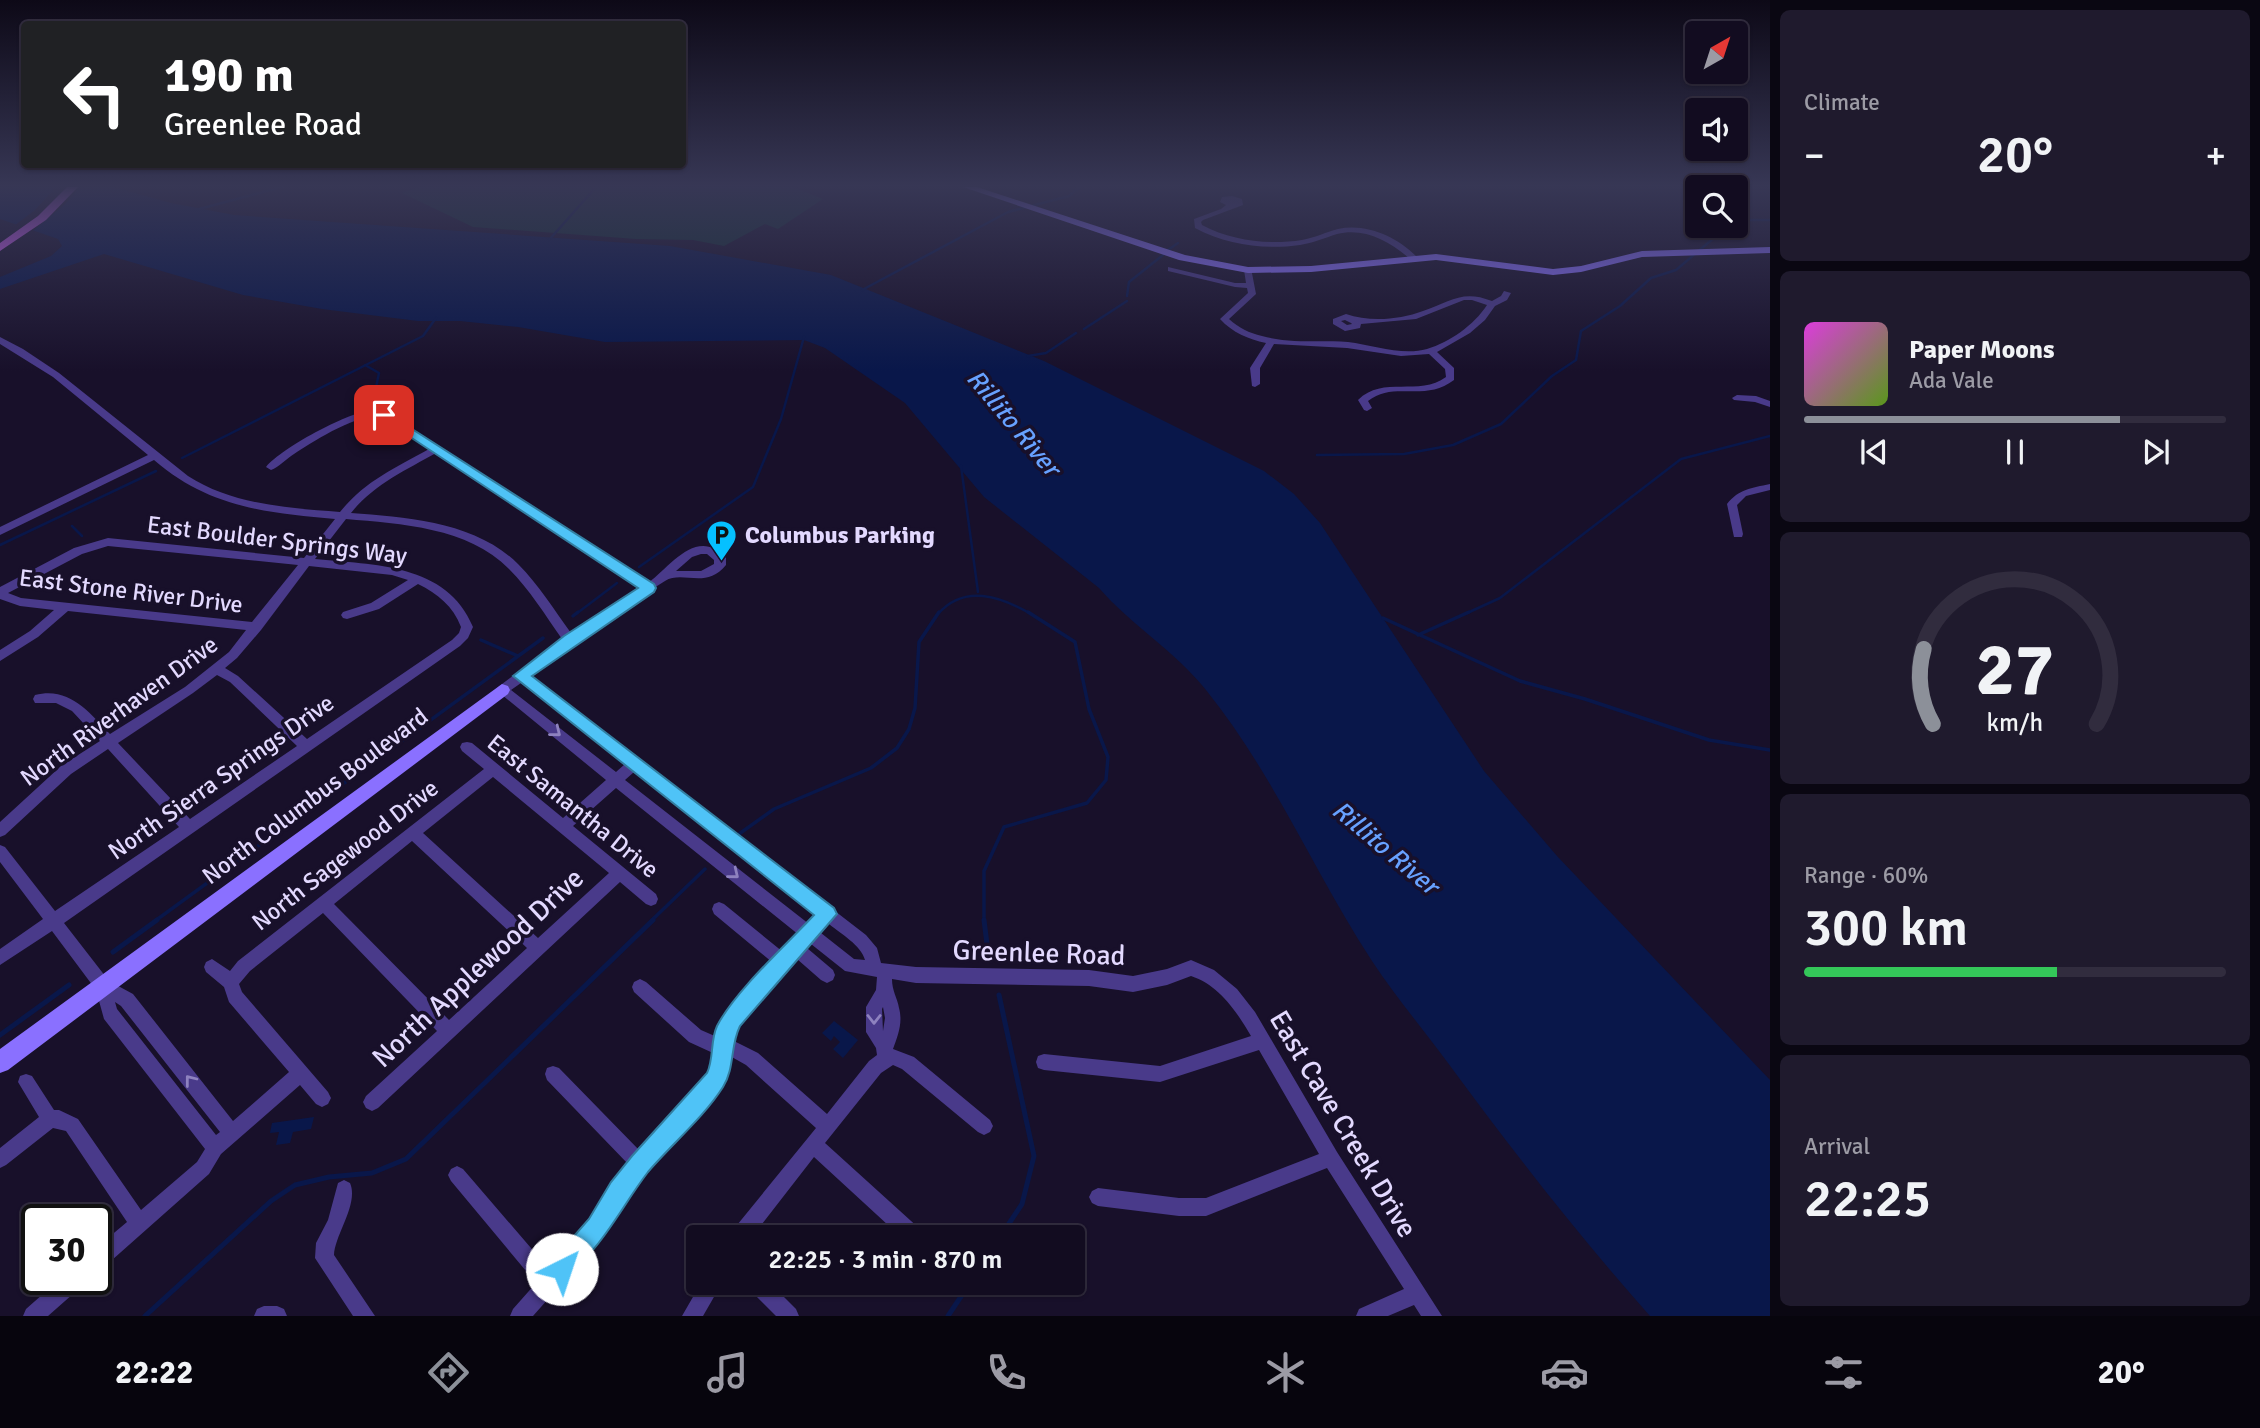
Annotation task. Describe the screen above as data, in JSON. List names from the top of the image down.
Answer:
{
  "streets": {
    "street": [
      "East Boulder Springs Way",
      "East Stone River Drive",
      "North Riverhaven Drive",
      "North Sierra Springs Drive",
      "North Columbus Boulevard",
      "East Samantha Drive",
      "North Sagewood Drive",
      "Greenlee Road",
      "North Applewood Drive",
      "East Cave Creek Drive"
    ]
  },
  "crossings": [
    ["East Boulder Springs Way", "North Riverhaven Drive"],
    ["East Boulder Springs Way", "North Sierra Springs Drive"],
    ["East Stone River Drive", "North Riverhaven Drive"],
    ["North Columbus Boulevard", "Greenlee Road"],
    ["East Samantha Drive", "North Sagewood Drive"],
    ["East Samantha Drive", "North Applewood Drive"],
    ["Greenlee Road", "East Cave Creek Drive"]
  ],
  "water": ["Rillito River"],
  "places": {
    "parking": ["Columbus Parking"]
  },
  "north": "top right",
  "page": {
    "tile": [
      "Climate",
      ["Range · 60%", "300 km"],
      ["Arrival", "22:25"]
    ],
    "turn": ["190 m", "Greenlee Road"],
    "heat": ["−", "20°", "+"],
    "song": ["Paper Moons", "Ada Vale"],
    "limit": "30",
    "trip": "22:25 · 3 min · 870 m",
    "tabs": ["22:22", "20°"],
    "gauge": ["27", "km/h"]
  }
}
